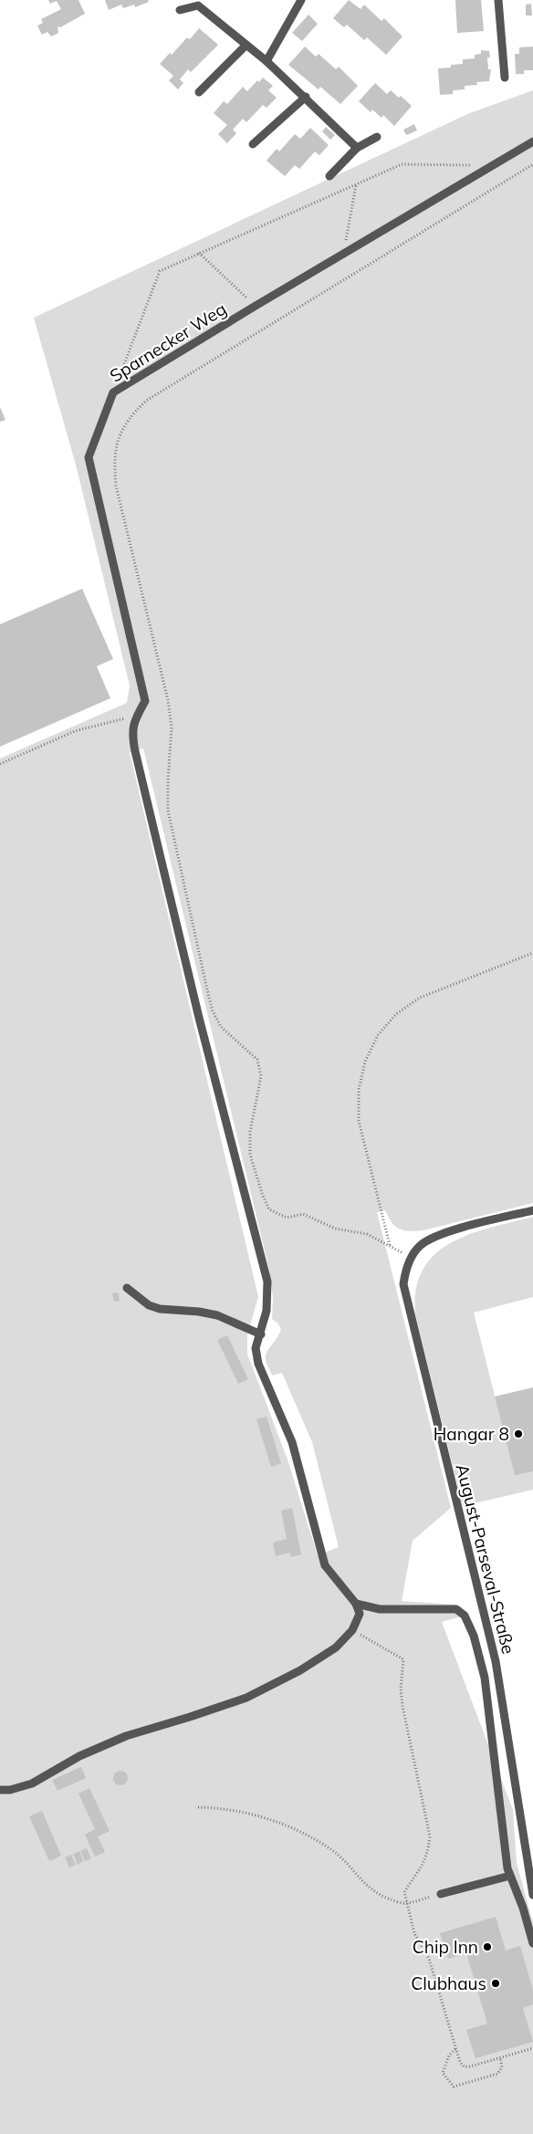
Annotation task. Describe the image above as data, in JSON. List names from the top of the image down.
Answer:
{
  "streets": {
    "lane": ["Sparnecker Weg", "August-Parseval-Straße"]
  },
  "places": ["Hangar 8", "Chip Inn", "Clubhaus"]
}
